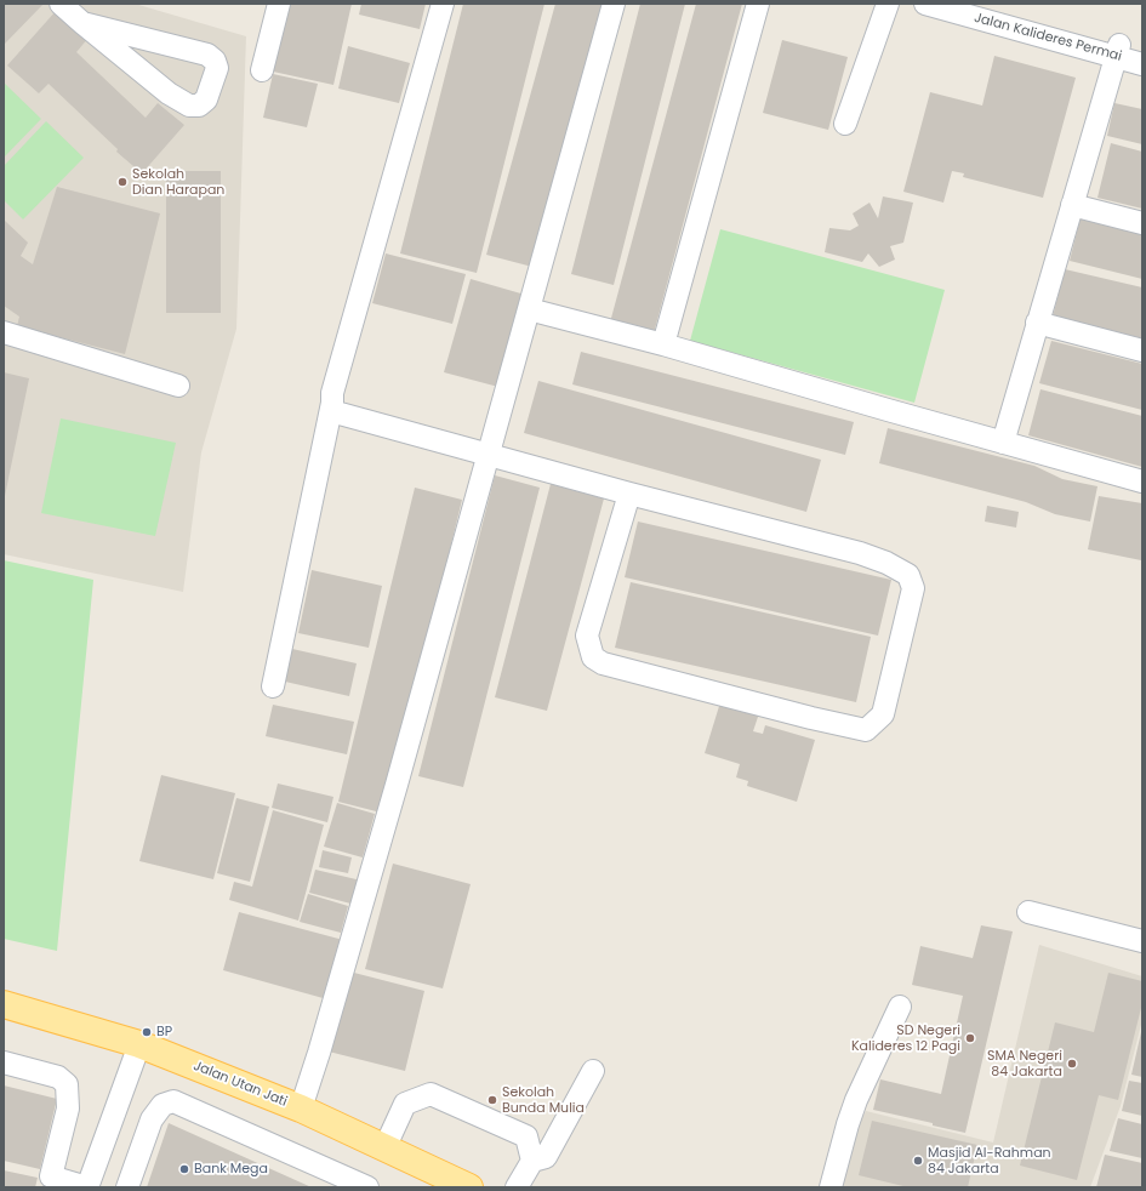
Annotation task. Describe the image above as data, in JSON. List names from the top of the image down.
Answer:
{
  "streets": {
    "main road": ["Jalan Utan Jati"],
    "street": ["Jalan Kalideres Permai"]
  },
  "places": [
    "Sekolah Dian Harapan",
    "BP",
    "SD Negeri Kalideres 12 Pagi",
    "SMA Negeri 84 Jakarta",
    "Sekolah Bunda Mulia",
    "Masjid Al-Rahman 84 Jakarta",
    "Bank Mega"
  ]
}
